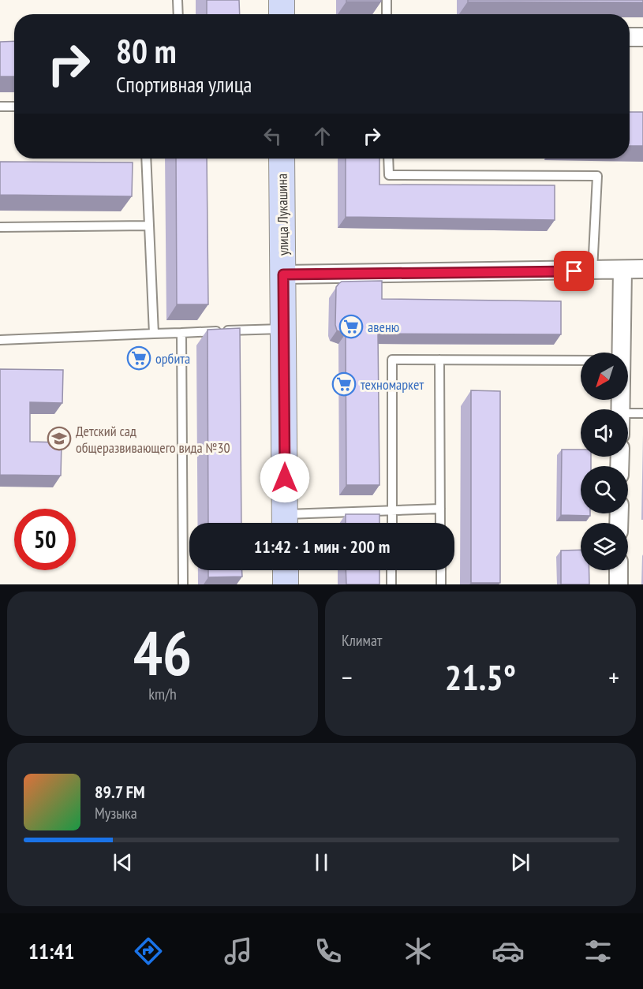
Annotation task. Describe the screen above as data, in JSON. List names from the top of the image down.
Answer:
{
  "streets": {
    "main road": ["улица Лукашина"]
  },
  "places": {
    "supermarket": ["авеню", "орбита", "техномаркет"],
    "school or university": ["Детский сад общеразвивающего вида №30"]
  },
  "north": "bottom left",
  "page": {
    "turn": ["80 m", "Спортивная улица"],
    "limit": "50",
    "trip": "11:42 · 1 мин · 200 m",
    "tile": [
      ["46", "km/h"],
      "Климат"
    ],
    "heat": ["−", "21.5°", "+"],
    "song": ["89.7 FM", "Музыка"],
    "tabs": "11:41"
  }
}
